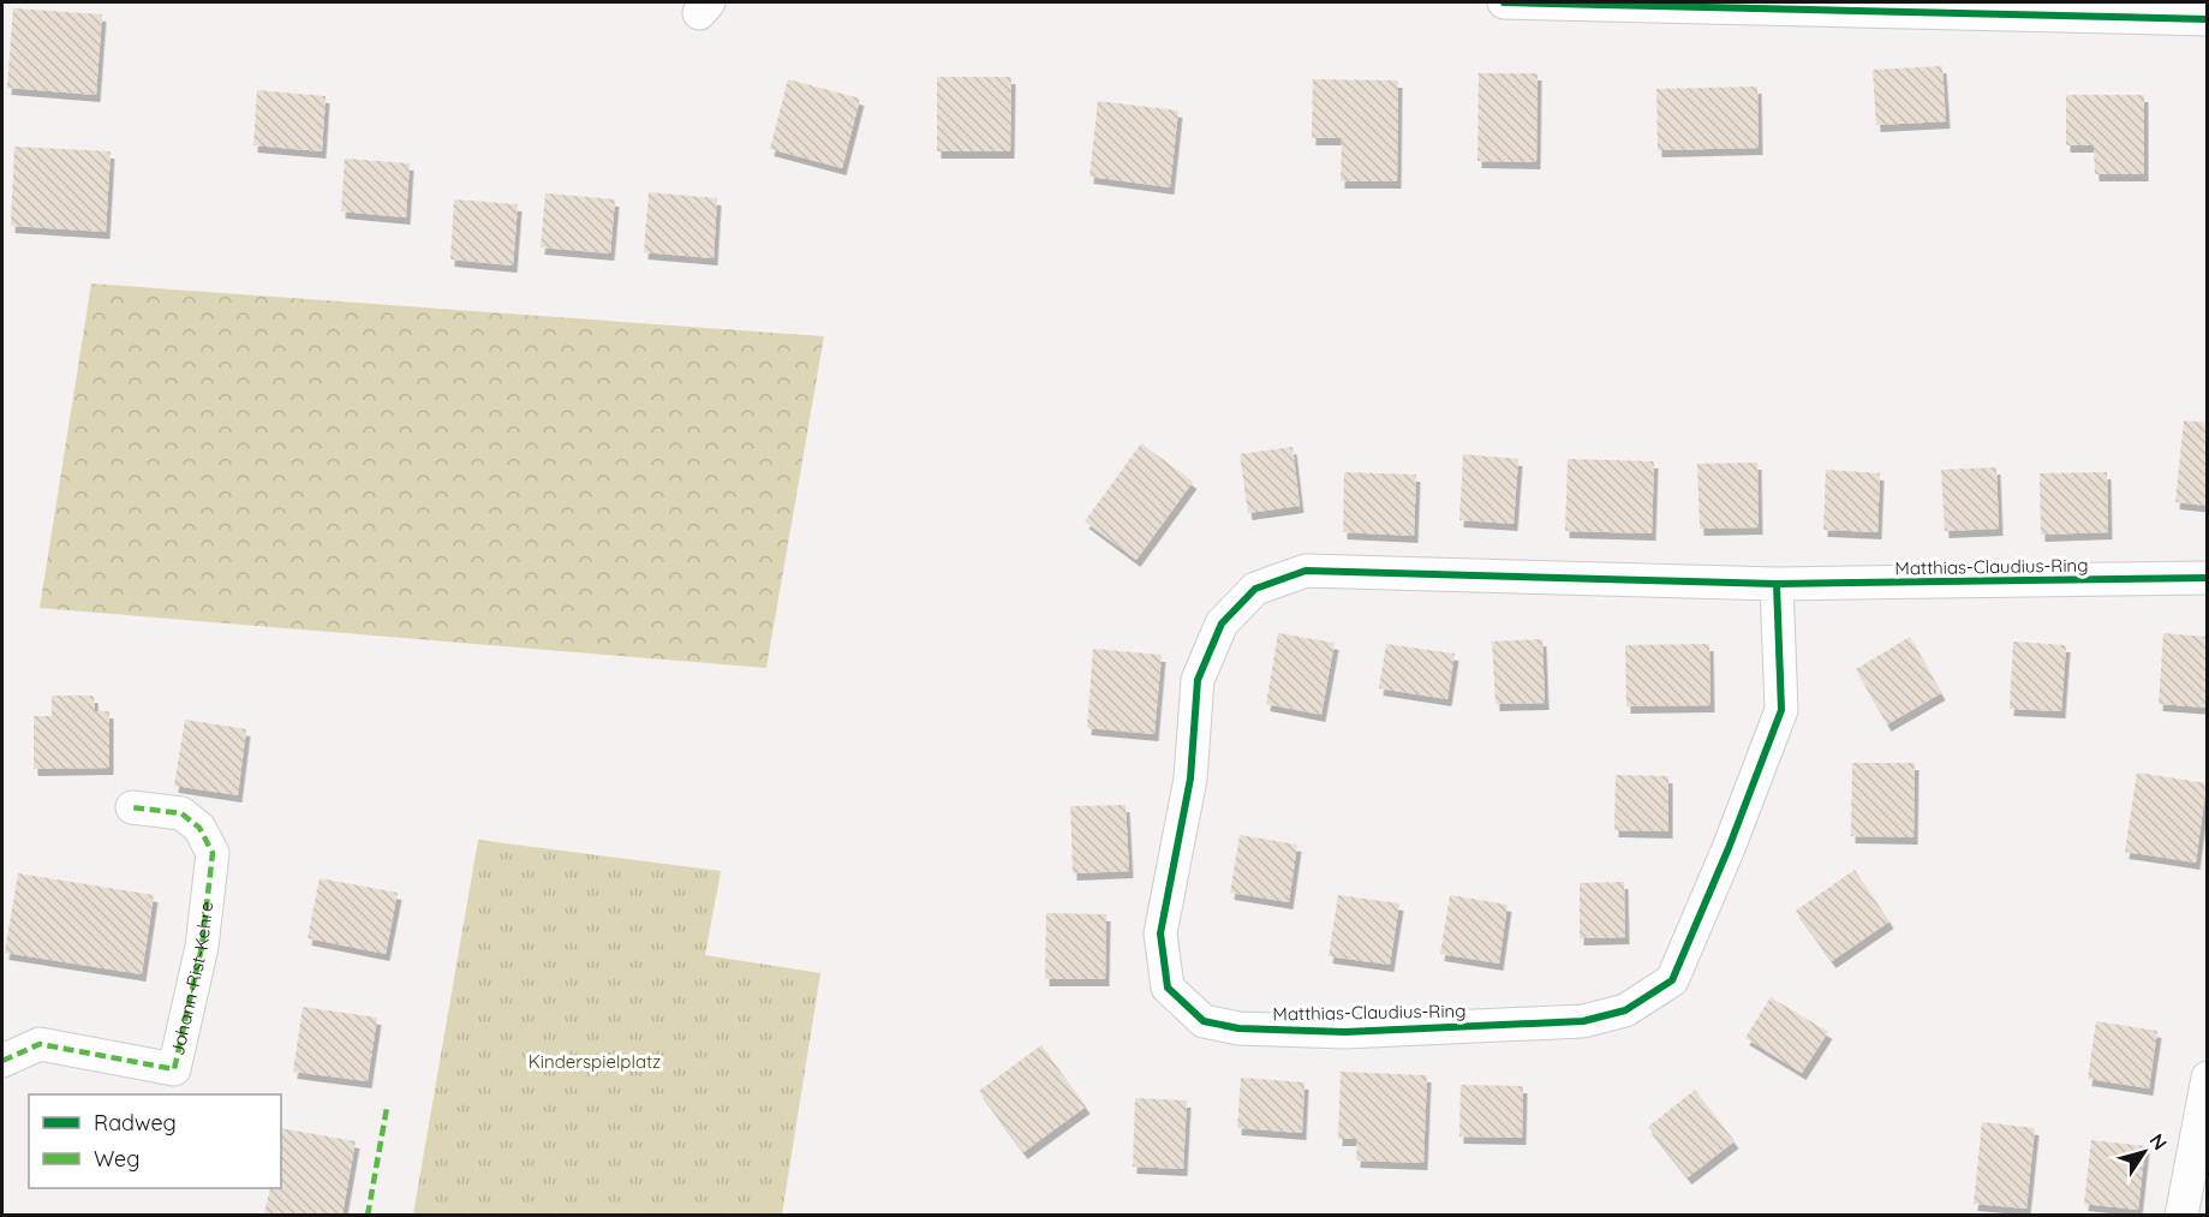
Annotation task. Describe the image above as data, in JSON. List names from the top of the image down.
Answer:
{
  "streets": {
    "street": ["Matthias-Claudius-Ring", "Johann-Rist-Kehre"]
  },
  "parks": ["Kinderspielplatz"],
  "legend": ["Radweg", "Weg"],
  "north": "top right"
}
